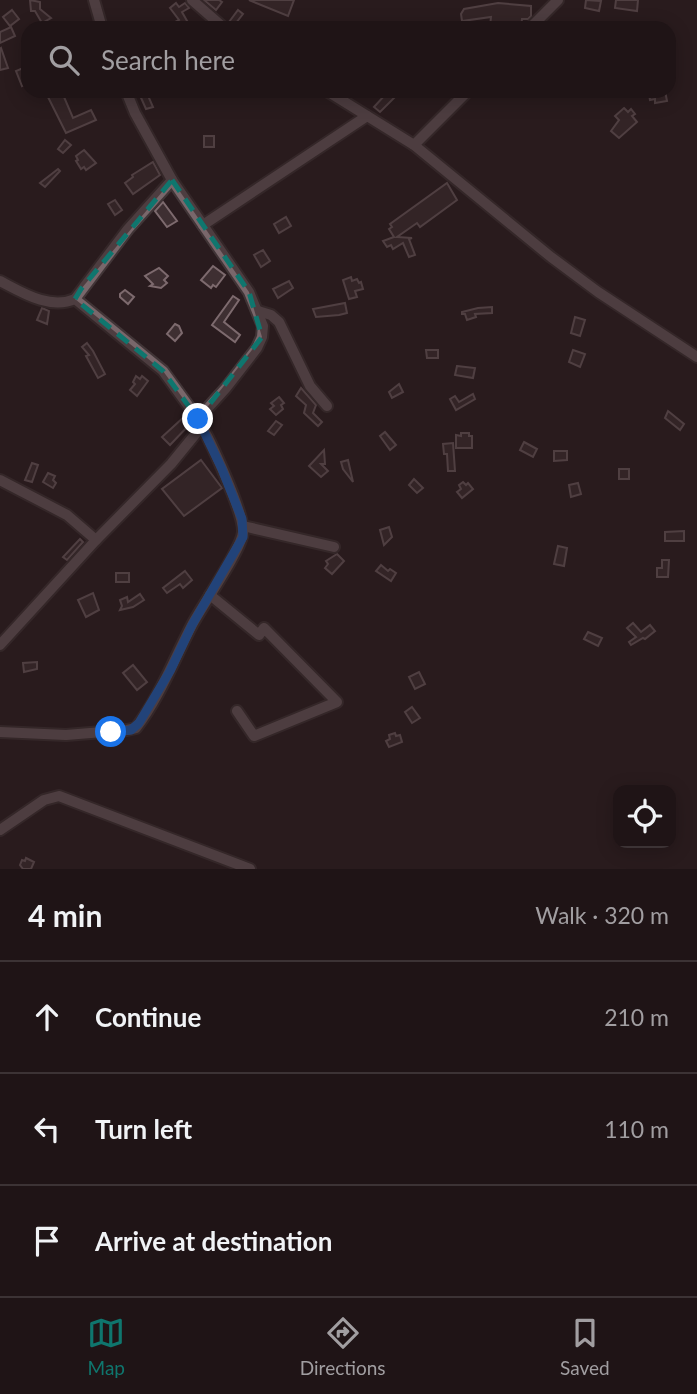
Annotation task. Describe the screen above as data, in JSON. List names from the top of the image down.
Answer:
{
  "page": {
    "search": "Search here",
    "heading": ["4 min", "Walk · 320 m"],
    "list": [
      ["Continue", "210 m"],
      ["Turn left", "110 m"],
      "Arrive at destination"
    ],
    "nav": ["Map", "Directions", "Saved"]
  }
}
